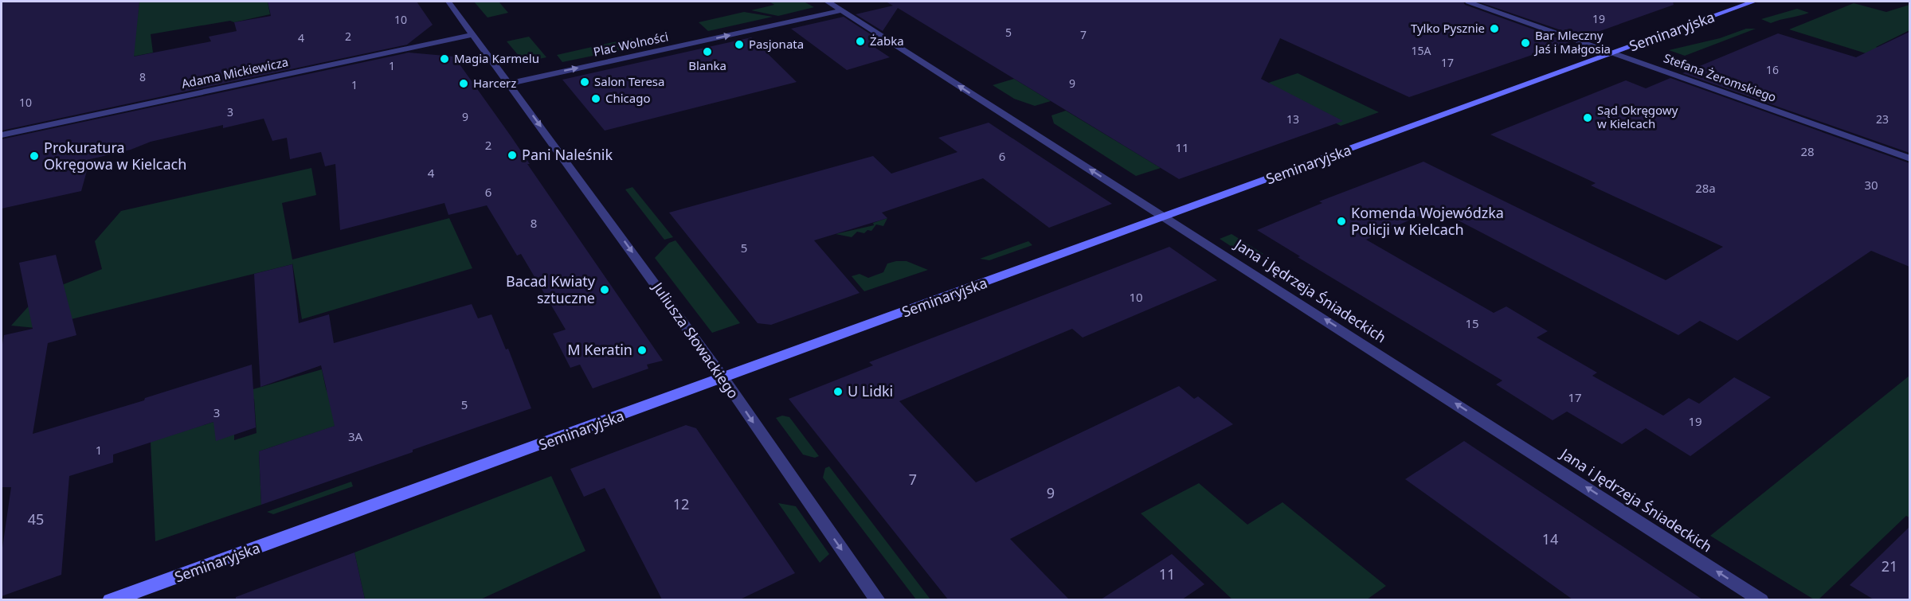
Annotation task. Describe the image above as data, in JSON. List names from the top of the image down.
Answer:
{
  "streets": {
    "street": [
      "Seminaryjska",
      "Plac Wolności",
      "Adama Mickiewicza",
      "Stefana Żeromskiego",
      "Jana i Jędrzeja Śniadeckich",
      "Juliusza Słowackiego"
    ]
  },
  "crossings": [
    ["Seminaryjska", "Stefana Żeromskiego"],
    ["Seminaryjska", "Jana i Jędrzeja Śniadeckich"],
    ["Seminaryjska", "Juliusza Słowackiego"],
    ["Plac Wolności", "Jana i Jędrzeja Śniadeckich"],
    ["Plac Wolności", "Juliusza Słowackiego"]
  ],
  "one_way": ["Plac Wolności", "Jana i Jędrzeja Śniadeckich", "Juliusza Słowackiego"],
  "places": [
    "Tylko Pysznie",
    "Żabka",
    "Bar Mleczny Jaś i Małgosia",
    "Pasjonata",
    "Blanka",
    "Magia Karmelu",
    "Salon Teresa",
    "Harcerz",
    "Chicago",
    "Sąd Okręgowy w Kielcach",
    "Pani Naleśnik",
    "Prokuratura Okręgowa w Kielcach",
    "Komenda Wojewódzka Policji w Kielcach",
    "Bacad Kwiaty sztuczne",
    "M Keratin",
    "U Lidki"
  ],
  "house_numbers": [
    "19",
    "10",
    "5",
    "7",
    "2",
    "4",
    "15A",
    "17",
    "1",
    "16",
    "8",
    "9",
    "1",
    "10",
    "3",
    "9",
    "13",
    "23",
    "2",
    "11",
    "28",
    "6",
    "4",
    "30",
    "28a",
    "6",
    "8",
    "5",
    "10",
    "15",
    "17",
    "5",
    "3",
    "19",
    "3A",
    "1",
    "7",
    "9",
    "12",
    "45",
    "14",
    "21",
    "11"
  ]
}
